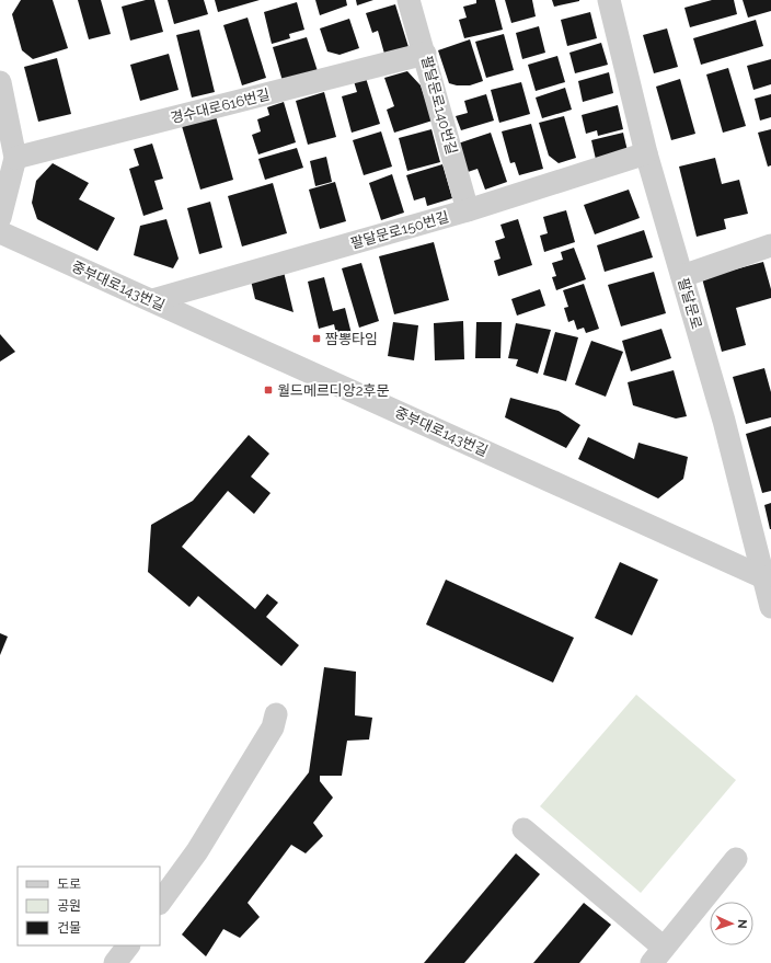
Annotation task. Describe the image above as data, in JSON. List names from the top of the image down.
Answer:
{
  "streets": {
    "street": [
      "팔달문로140번길",
      "경수대로616번길",
      "팔달문로150번길",
      "중부대로143번길",
      "팔달문로"
    ]
  },
  "crossings": [
    ["팔달문로140번길", "경수대로616번길"],
    ["팔달문로140번길", "팔달문로150번길"],
    ["팔달문로150번길", "중부대로143번길"],
    ["팔달문로150번길", "팔달문로"],
    ["중부대로143번길", "팔달문로"]
  ],
  "places": {
    "transit": ["짬뽕타임", "월드메르디앙2후문"]
  },
  "legend": ["도로", "공원", "건물"],
  "north": "right"
}
